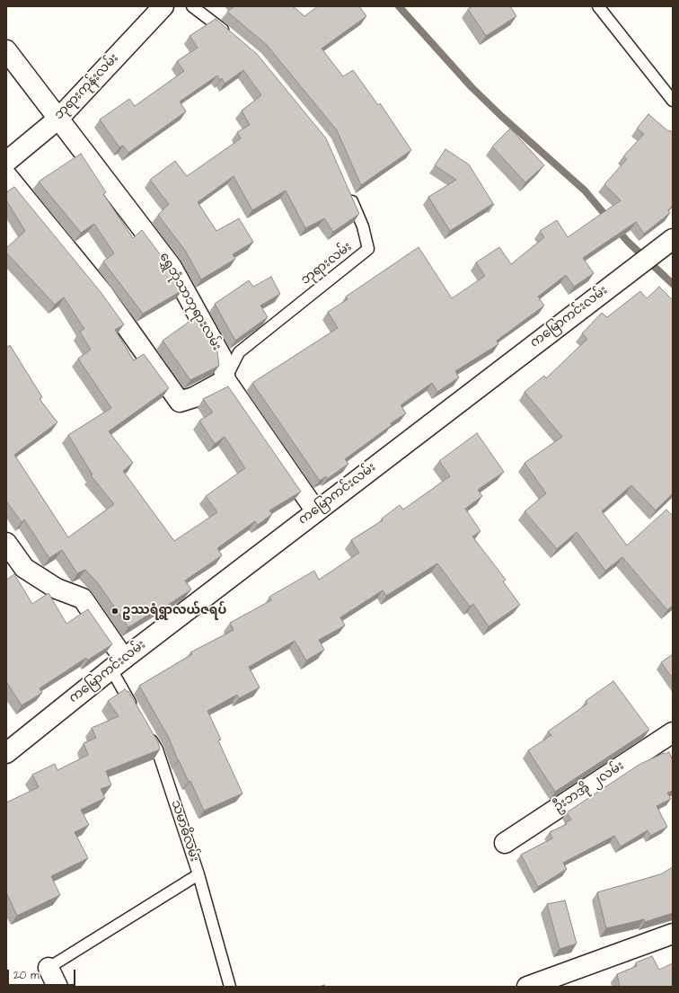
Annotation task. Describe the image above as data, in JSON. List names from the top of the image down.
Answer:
{
  "streets": {
    "street": [
      "ဘုရားကုန်းလမ်း",
      "ရွှေဘုံသာဘုရားလမ်း",
      "ကမြောကင်းလမ်း",
      "ဦးဘအို ၂လမ်း",
      "သမာဓိလမ်း"
    ],
    "lane": ["ဘုရားလမ်း"]
  },
  "crossings": [
    ["ဘုရားကုန်းလမ်း", "ရွှေဘုံသာဘုရားလမ်း"],
    ["ဘုရားလမ်း", "ရွှေဘုံသာဘုရားလမ်း"],
    ["ရွှေဘုံသာဘုရားလမ်း", "ကမြောကင်းလမ်း"]
  ],
  "places": ["ဥဿရံရွာလယ်ဇရပ်"],
  "scale_bar": "20 m"
}
